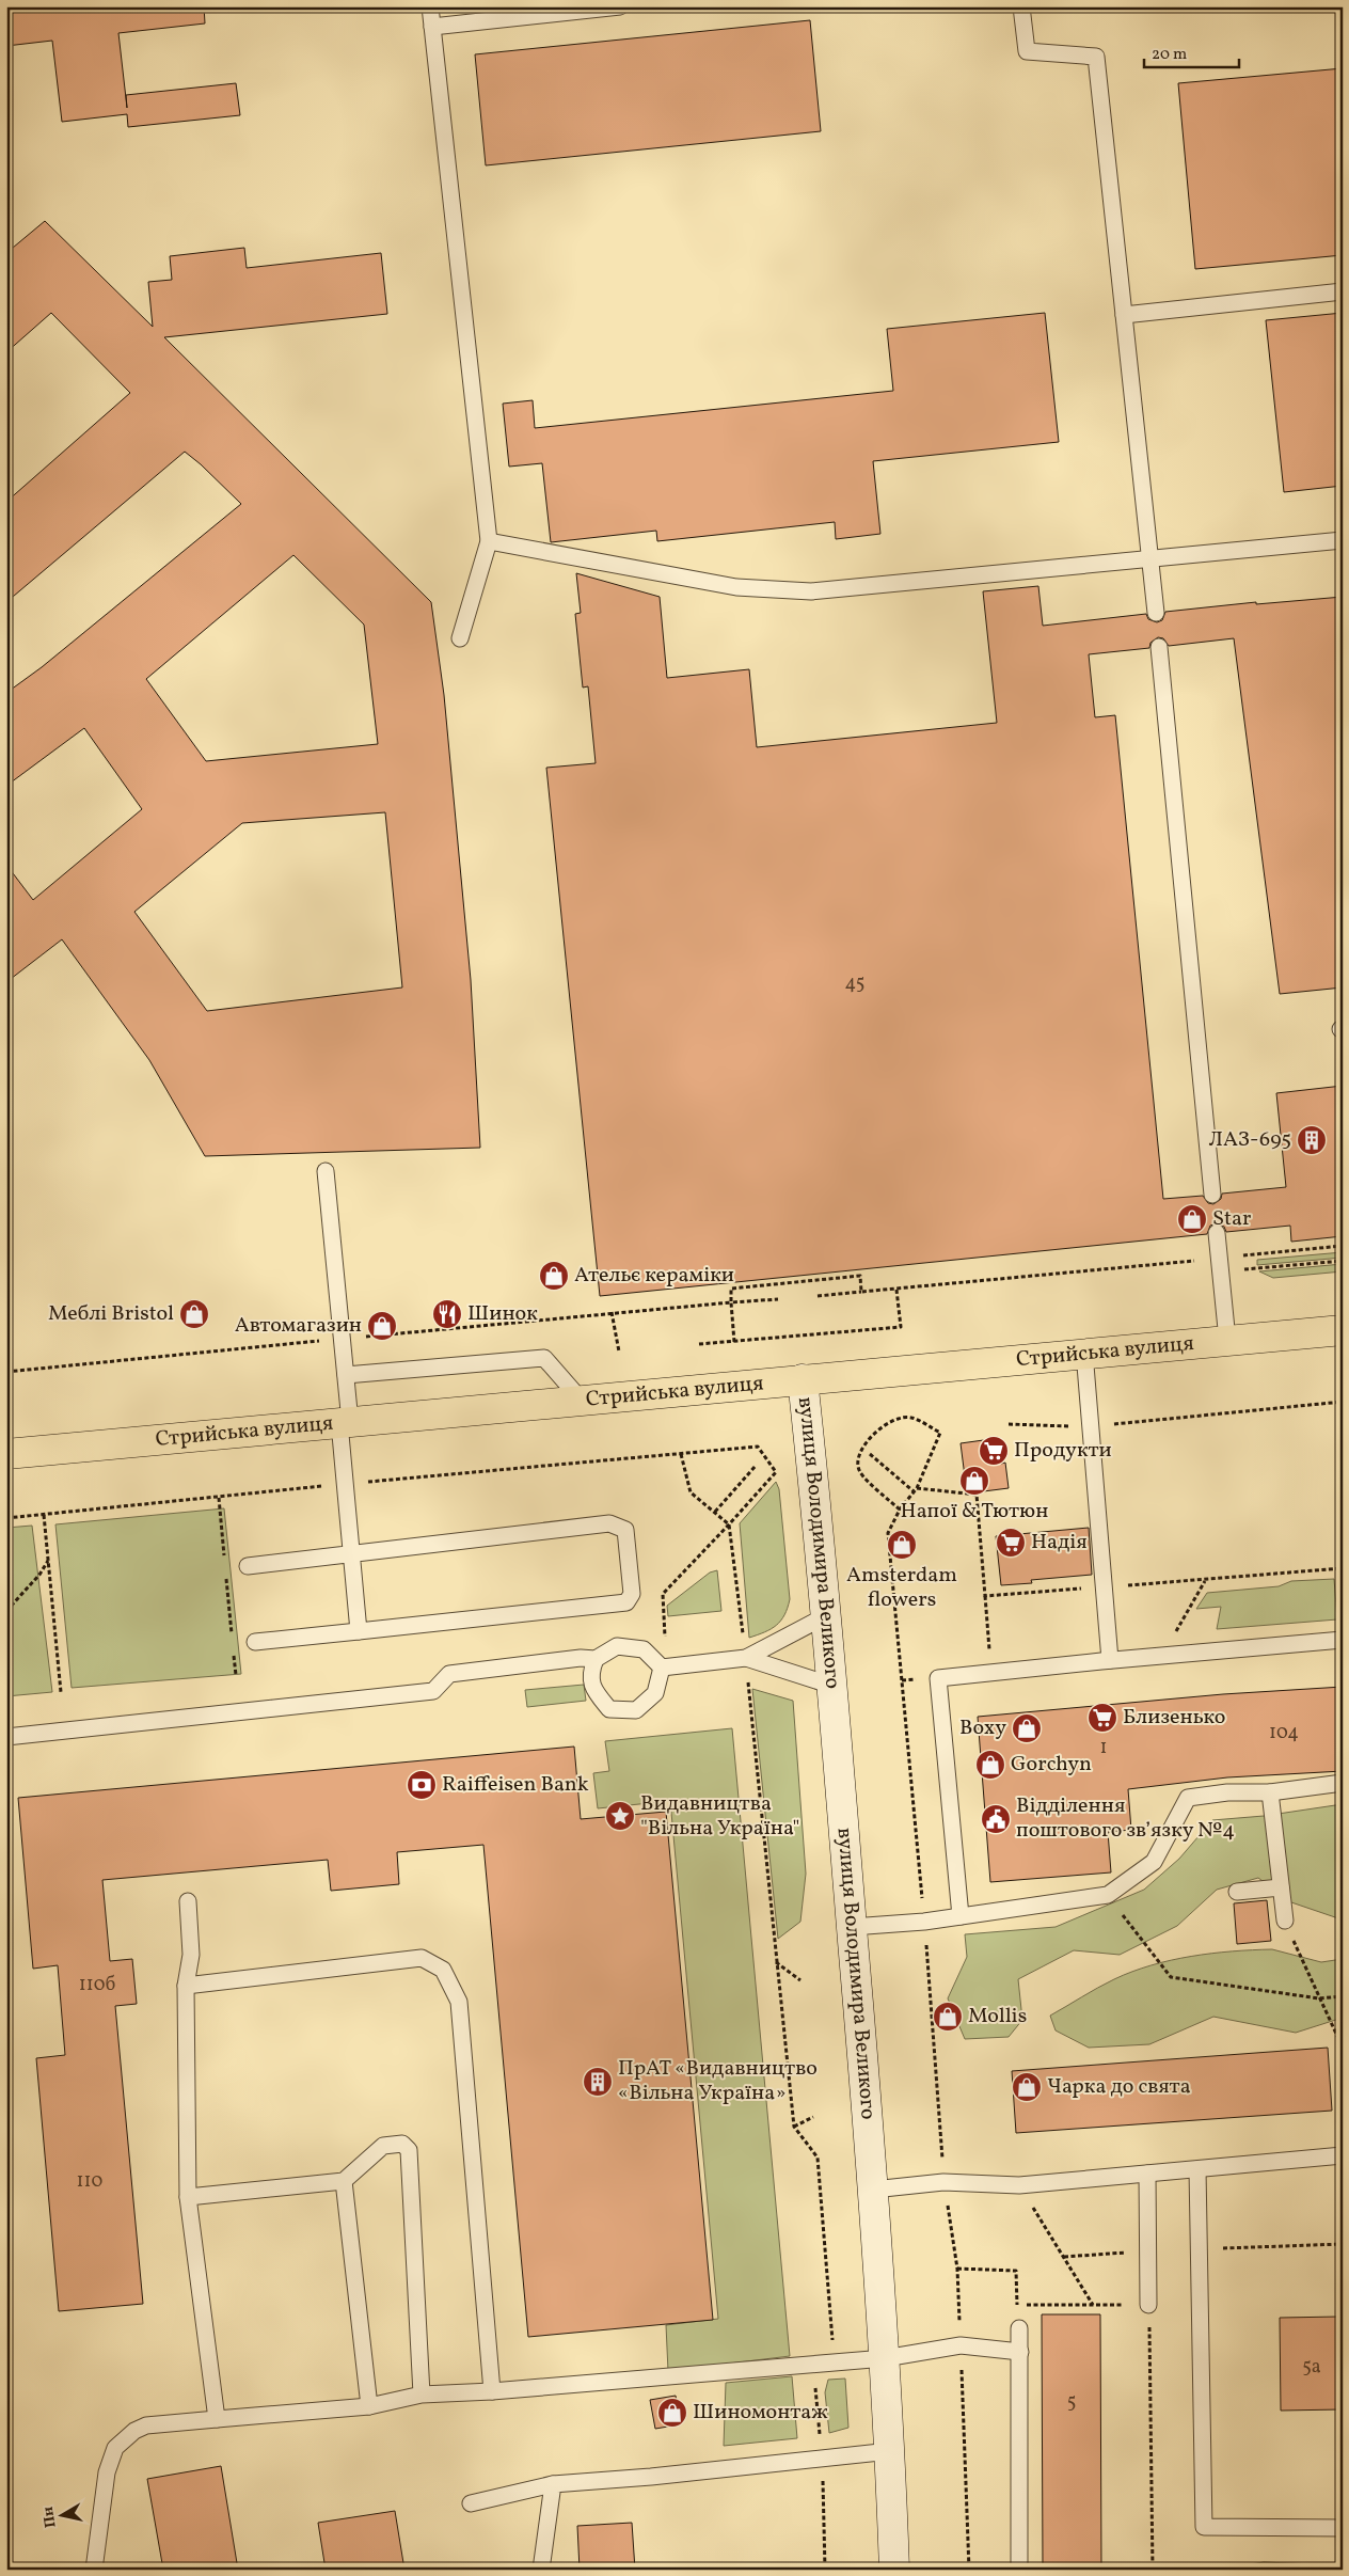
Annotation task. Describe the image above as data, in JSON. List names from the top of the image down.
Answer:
{
  "streets": {
    "main road": ["Стрийська вулиця", "вулиця Володимира Великого"]
  },
  "crossings": [
    ["Стрийська вулиця", "вулиця Володимира Великого"]
  ],
  "places": {
    "building": ["ЛАЗ-695", "ПрАТ «Видавництво «Вільна Україна»"],
    "shop": [
      "Star",
      "Ательє кераміки",
      "Меблі Bristol",
      "Автомагазин",
      "Напої & Тютюн",
      "Amsterdam flowers",
      "Boxy",
      "Gorchyn",
      "Mollis",
      "Чарка до свята",
      "Шиномонтаж"
    ],
    "restaurant": ["Шинок"],
    "supermarket": ["Продукти", "Надія", "Близенько"],
    "bank": ["Raiffeisen Bank"],
    "place": ["Видавництва \"Вільна Україна\""],
    "public building": ["Відділення поштового зв’язку №4"]
  },
  "house_numbers": [
    "45",
    "104",
    "1",
    "110б",
    "110",
    "5а",
    "5"
  ],
  "scale_bar": "20 m",
  "north": "left"
}
